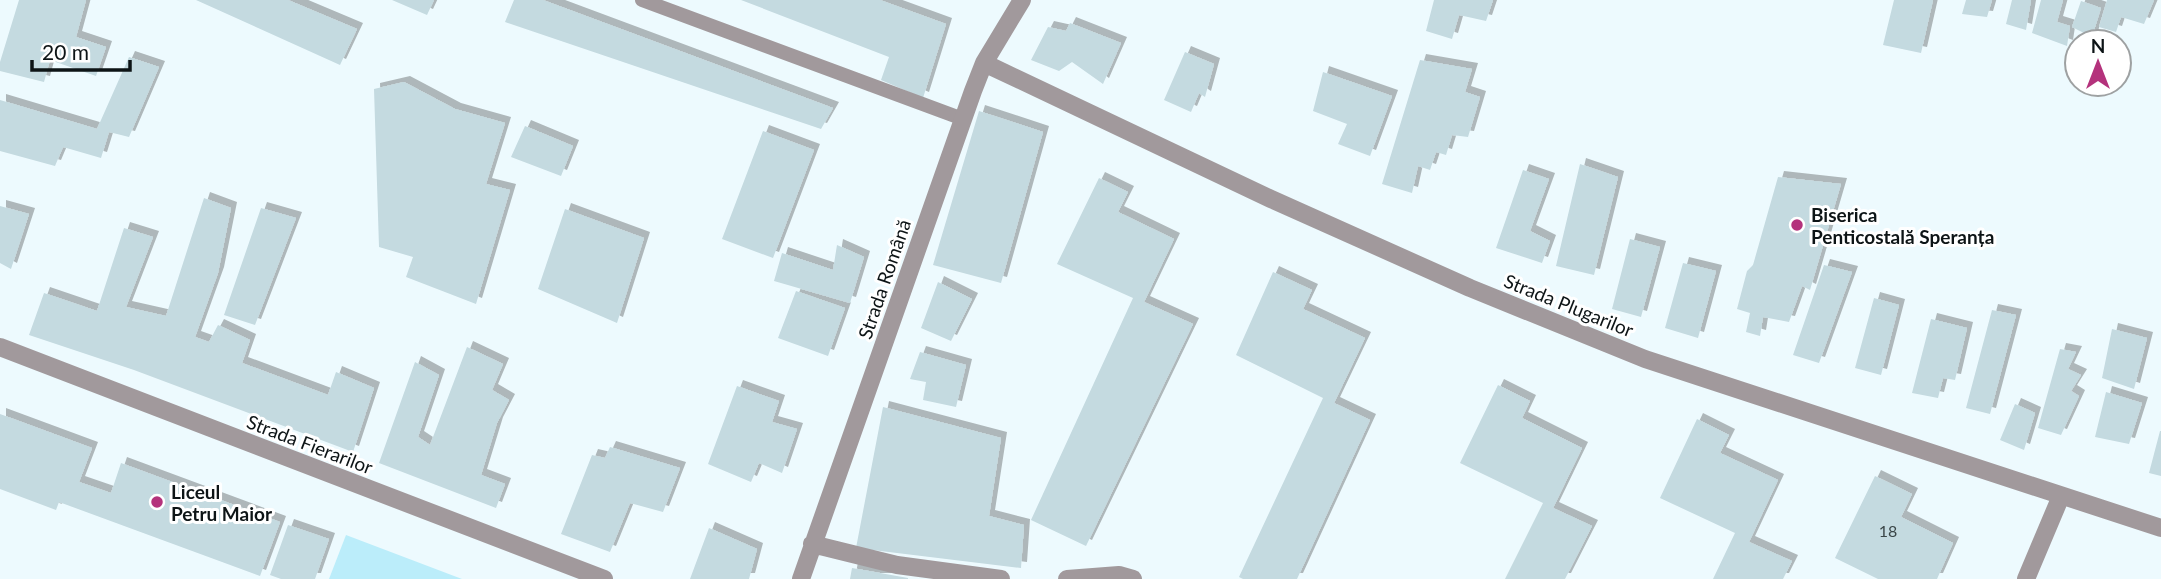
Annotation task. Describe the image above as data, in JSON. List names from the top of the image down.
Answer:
{
  "streets": {
    "street": ["Strada Română", "Strada Plugarilor", "Strada Fierarilor"]
  },
  "crossings": [
    ["Strada Română", "Strada Plugarilor"]
  ],
  "places": ["Biserica Penticostală Speranța", "Liceul Petru Maior"],
  "house_numbers": ["18"],
  "scale_bar": "20 m",
  "north": "top"
}
